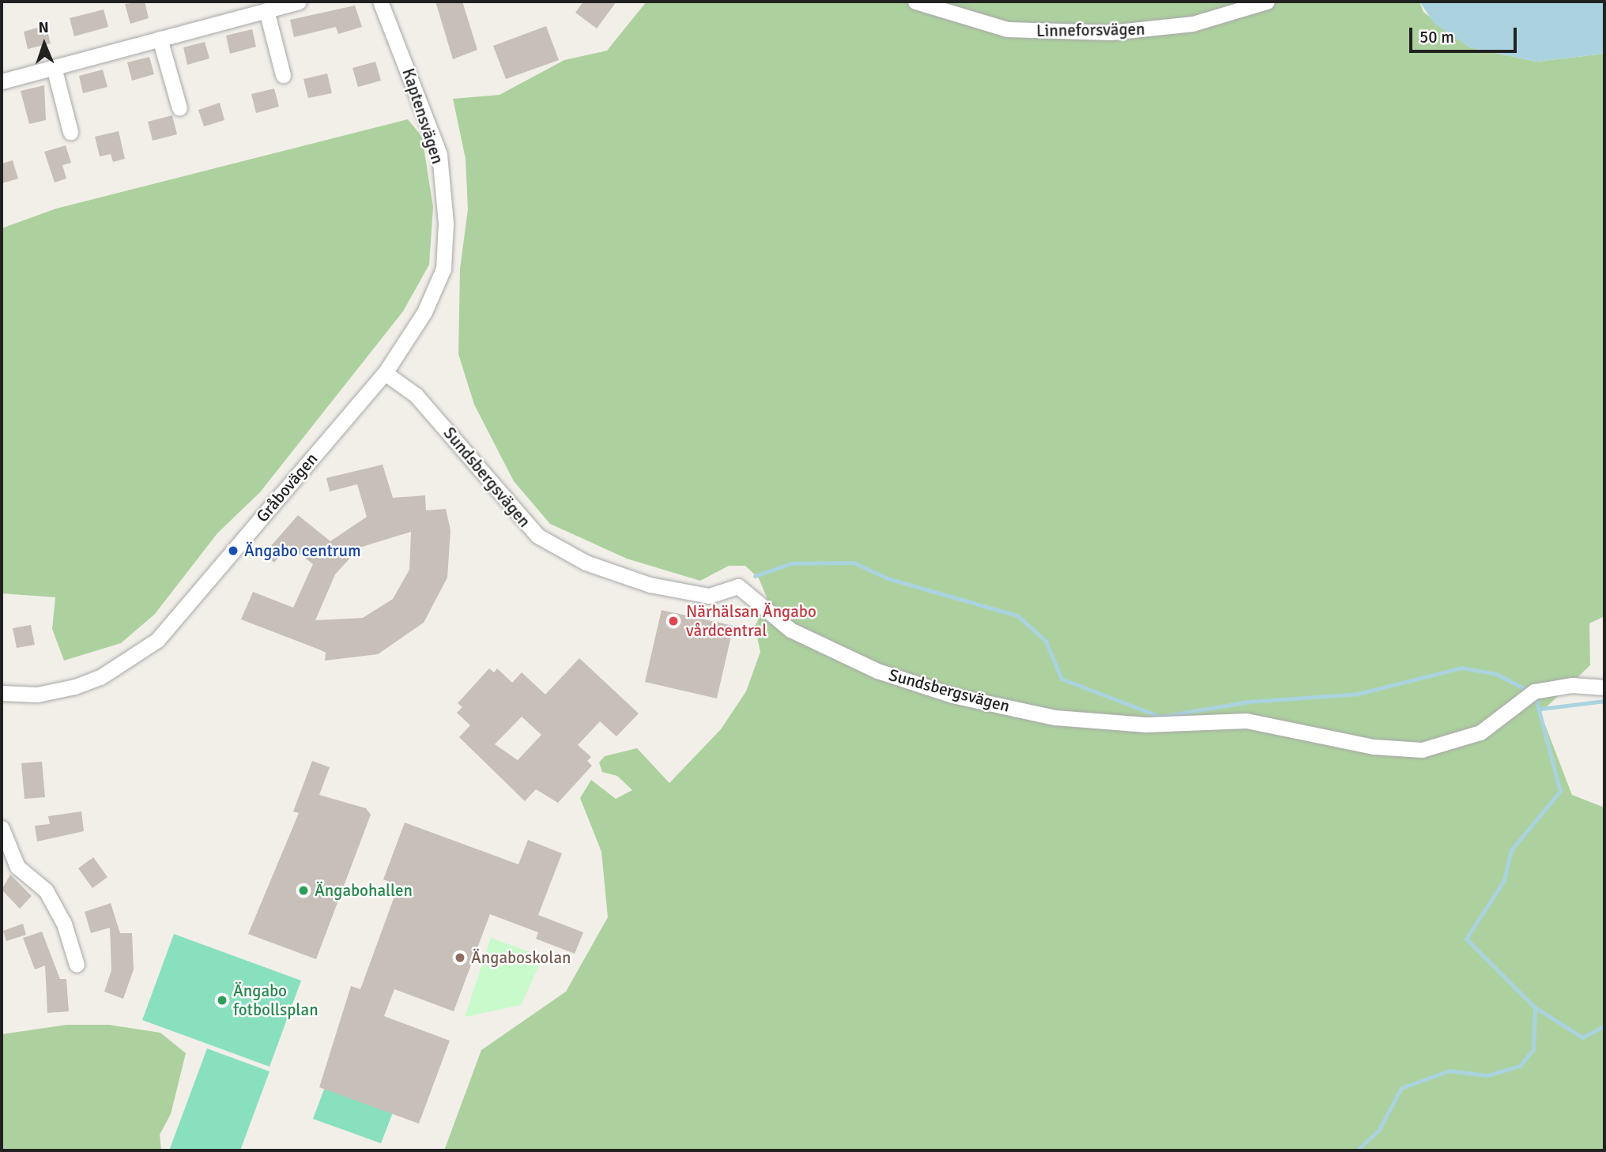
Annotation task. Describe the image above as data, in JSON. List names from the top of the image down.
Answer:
{
  "streets": {
    "street": [
      "Linneforsvägen",
      "Kaptensvägen",
      "Sundsbergsvägen",
      "Gråbovägen"
    ]
  },
  "crossings": [
    ["Kaptensvägen", "Gråbovägen"],
    ["Sundsbergsvägen", "Gråbovägen"]
  ],
  "places": [
    "Ängabo centrum",
    "Närhälsan Ängabo vårdcentral",
    "Ängabohallen",
    "Ängaboskolan",
    "Ängabo fotbollsplan"
  ],
  "scale_bar": "50 m",
  "north": "top"
}
